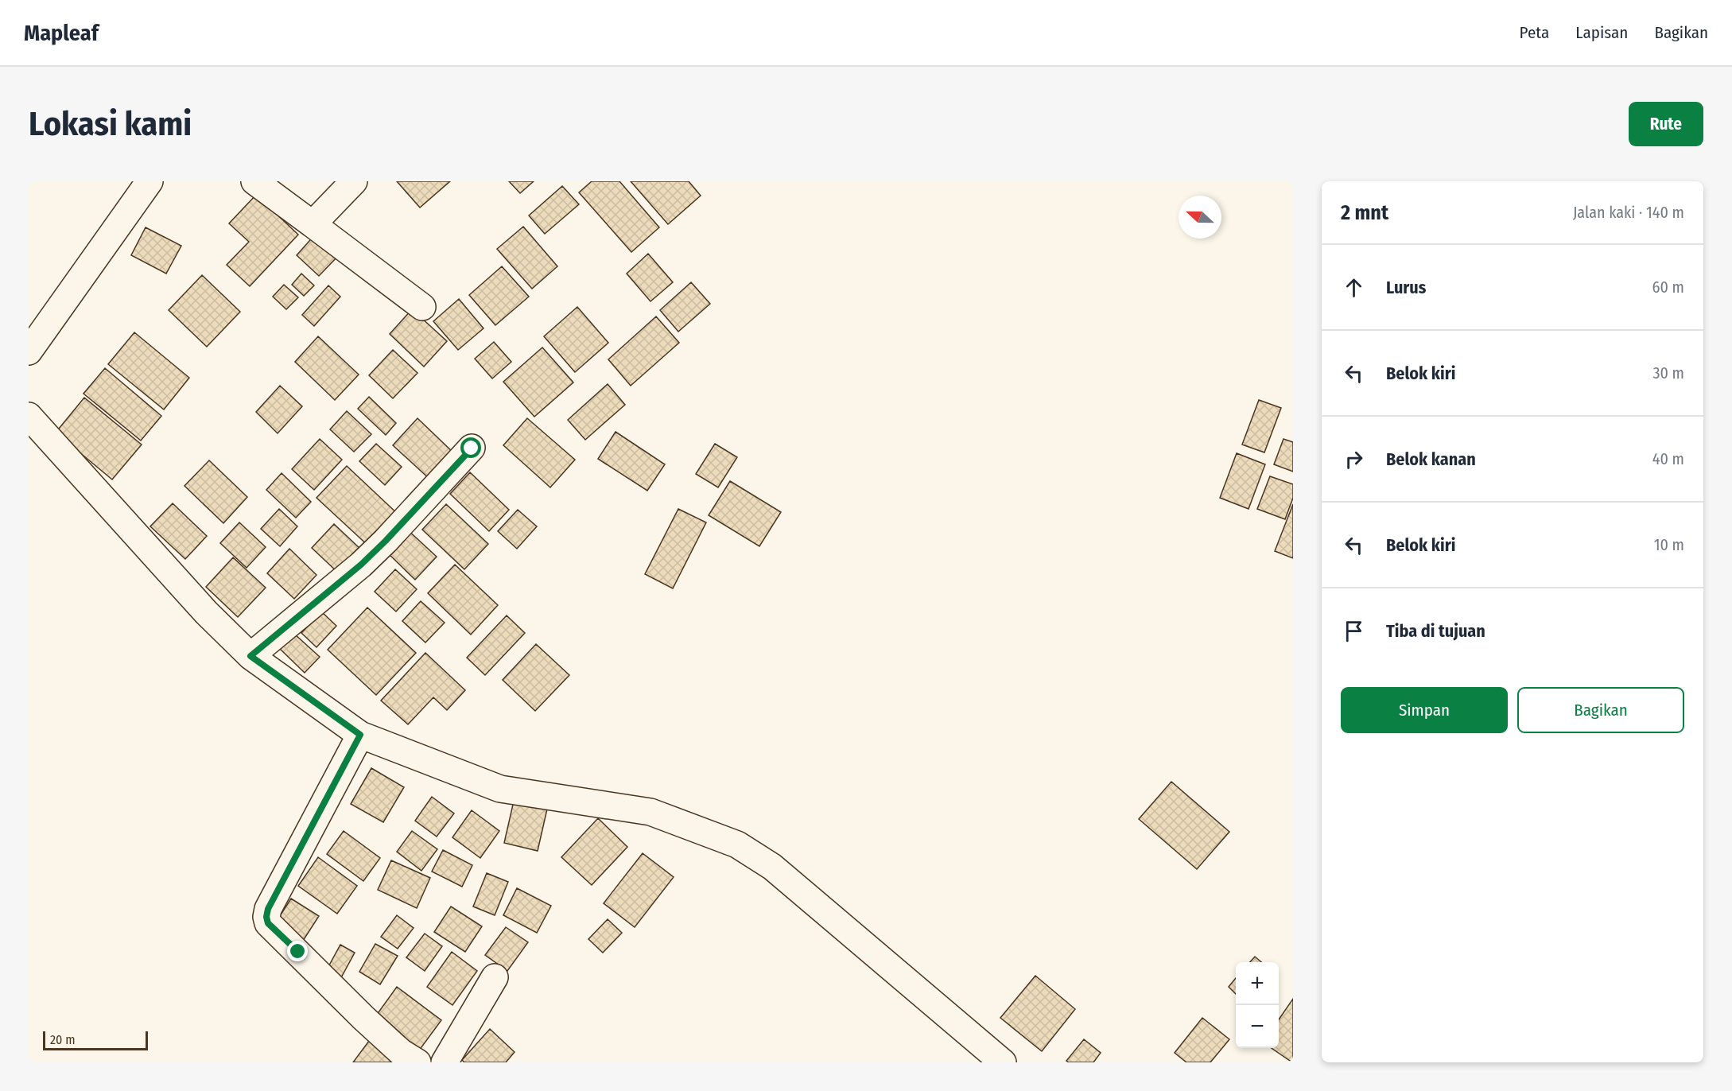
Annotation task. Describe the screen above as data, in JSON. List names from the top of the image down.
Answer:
{
  "scale_bar": "20 m",
  "north": "left",
  "page": {
    "header": "Mapleaf",
    "nav": ["Peta", "Lapisan", "Bagikan"],
    "buttons": [
      "Rute",
      ["Simpan", "Bagikan"]
    ],
    "title": "Lokasi kami",
    "heading": ["2 mnt", "Jalan kaki · 140 m"],
    "list": [
      ["Lurus", "60 m"],
      ["Belok kiri", "30 m"],
      ["Belok kanan", "40 m"],
      ["Belok kiri", "10 m"],
      "Tiba di tujuan"
    ],
    "map_buttons": ["+", "−"],
    "scale": "20 m"
  }
}
